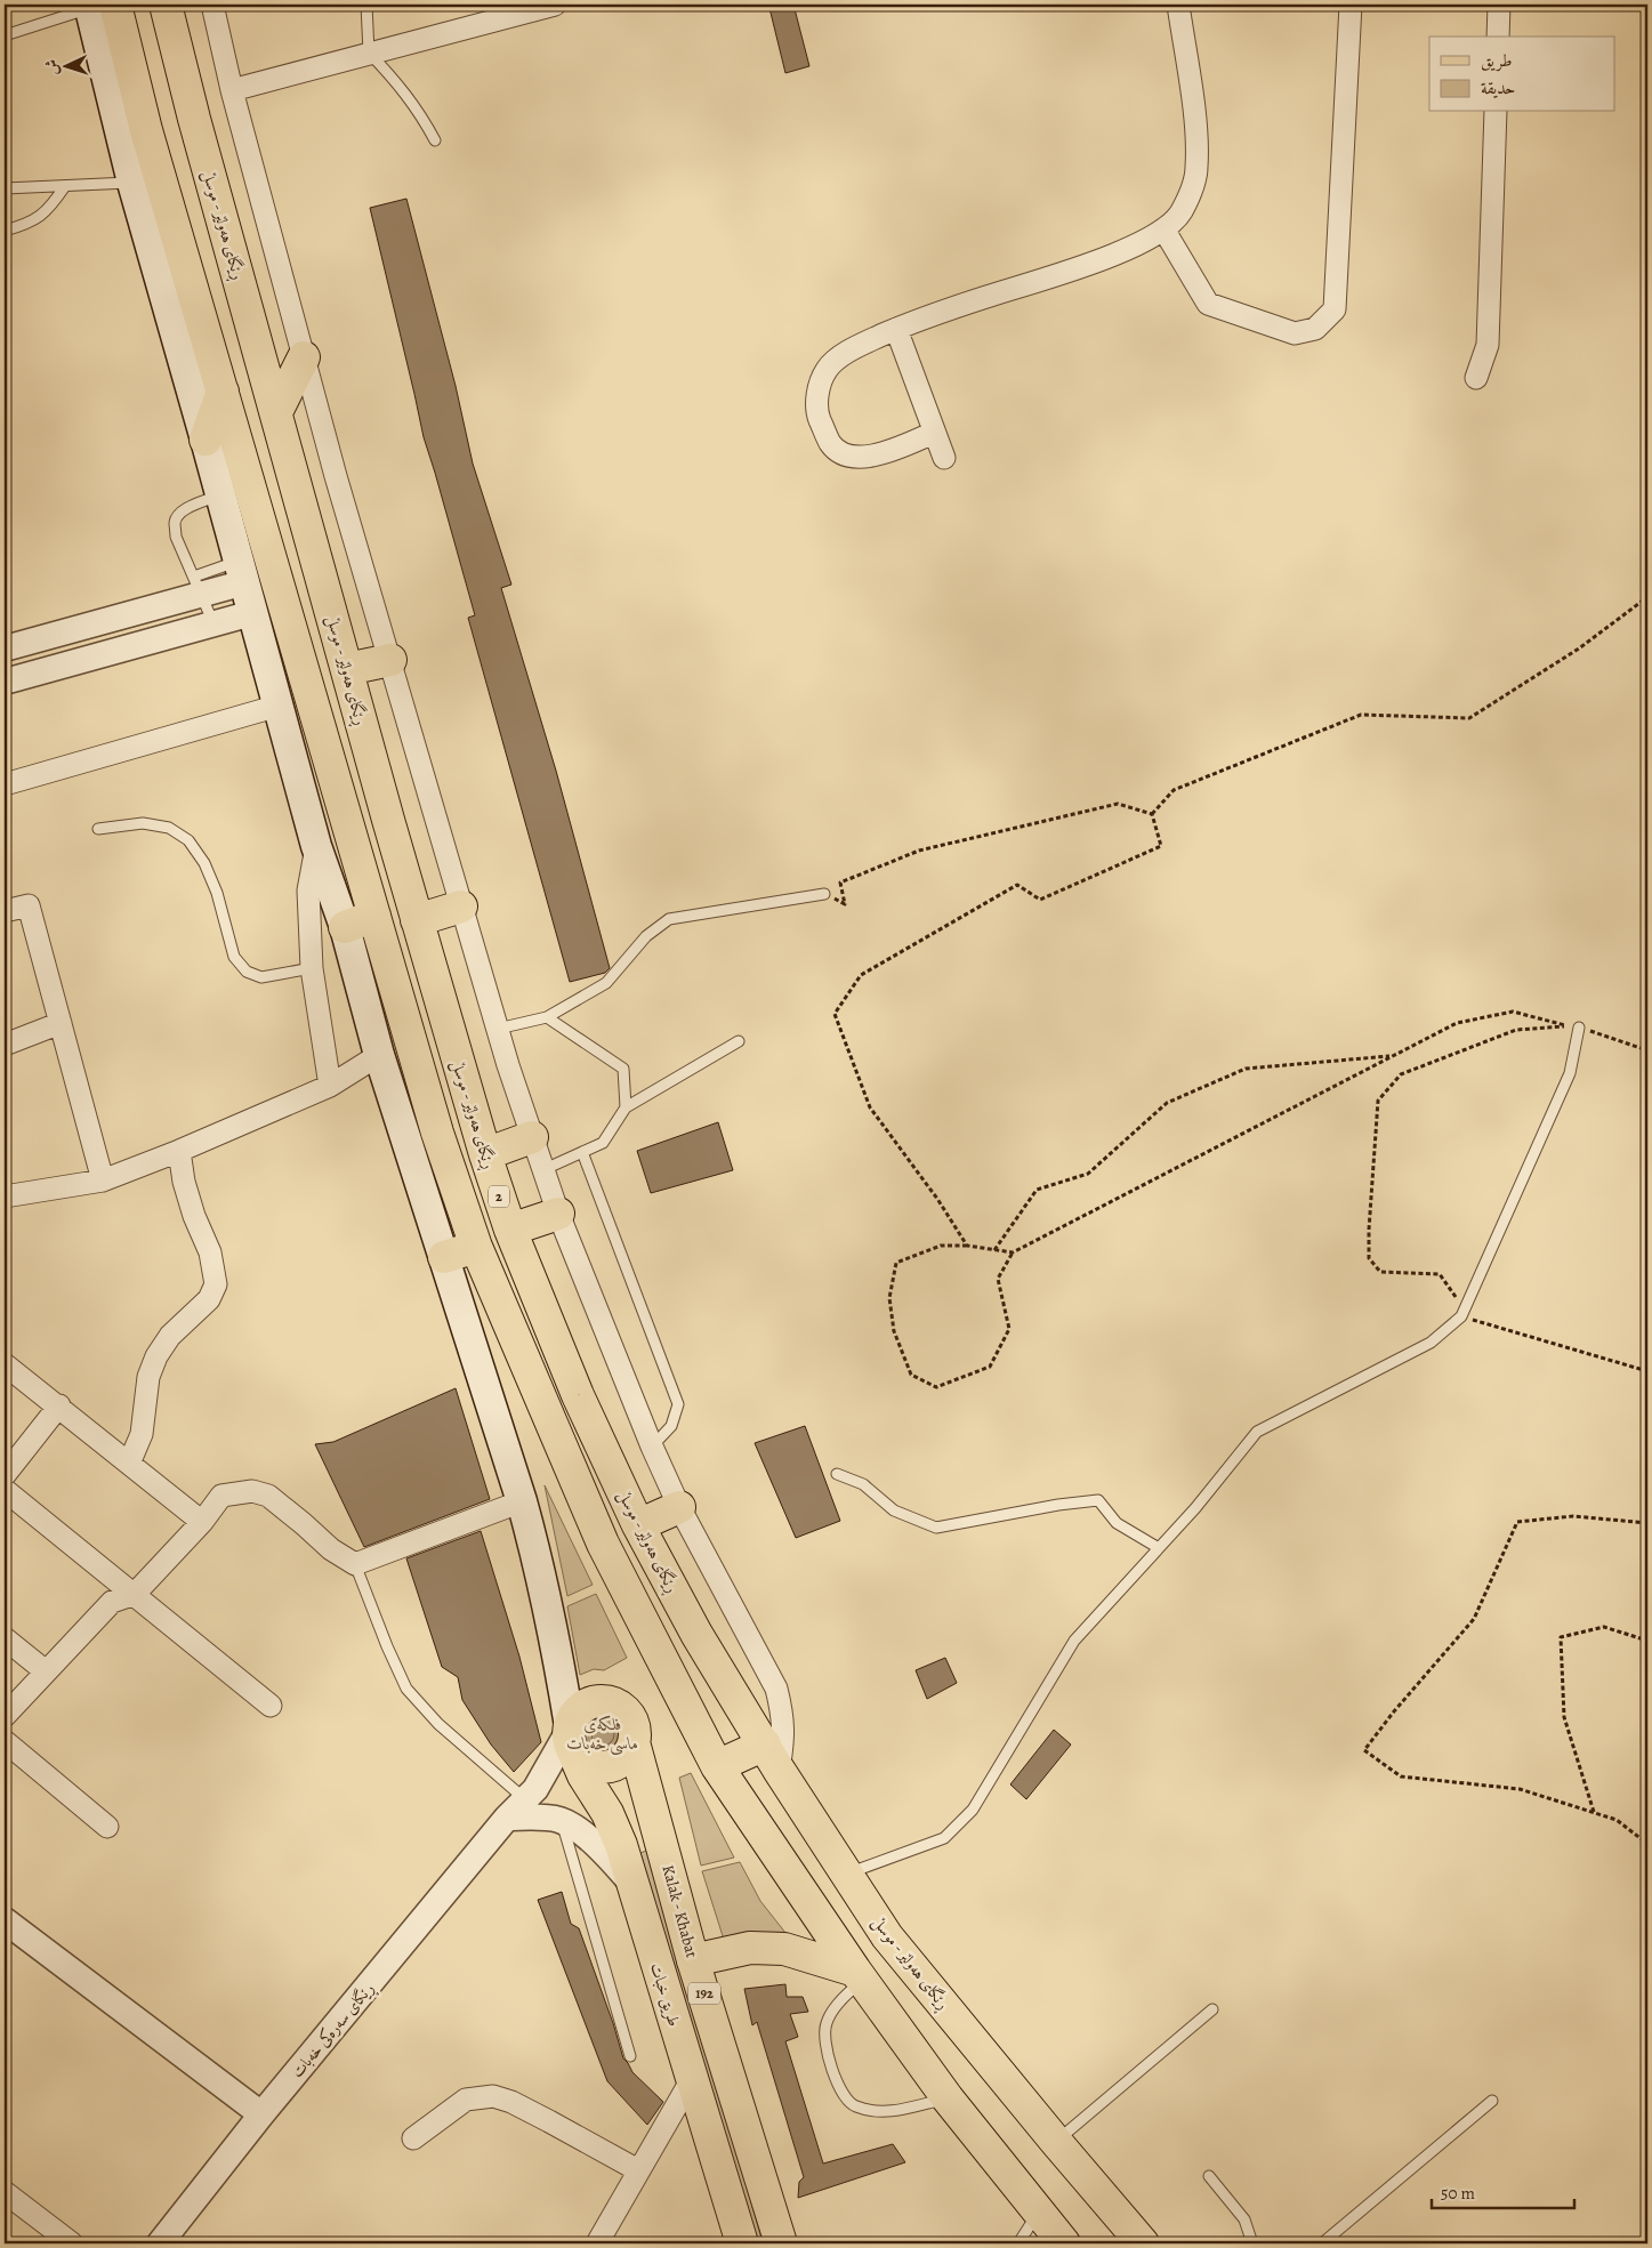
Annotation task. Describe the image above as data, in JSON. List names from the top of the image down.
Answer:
{
  "streets": {
    "main road": [
      "ڕێگای هەولێر - موسڵ",
      "2",
      "Kalak - Khabat",
      "192",
      "طريق خبات"
    ],
    "street": ["ڕێگای سەرەکی خەبات"]
  },
  "crossings": [
    ["Kalak - Khabat", "طريق خبات"],
    ["Kalak - Khabat", "ڕێگای سەرەکی خەبات"],
    ["طريق خبات", "ڕێگای سەرەکی خەبات"]
  ],
  "water": ["فلکەی ماسی خەبات"],
  "legend": ["طريق", "حديقة"],
  "scale_bar": "50 m",
  "north": "left"
}
